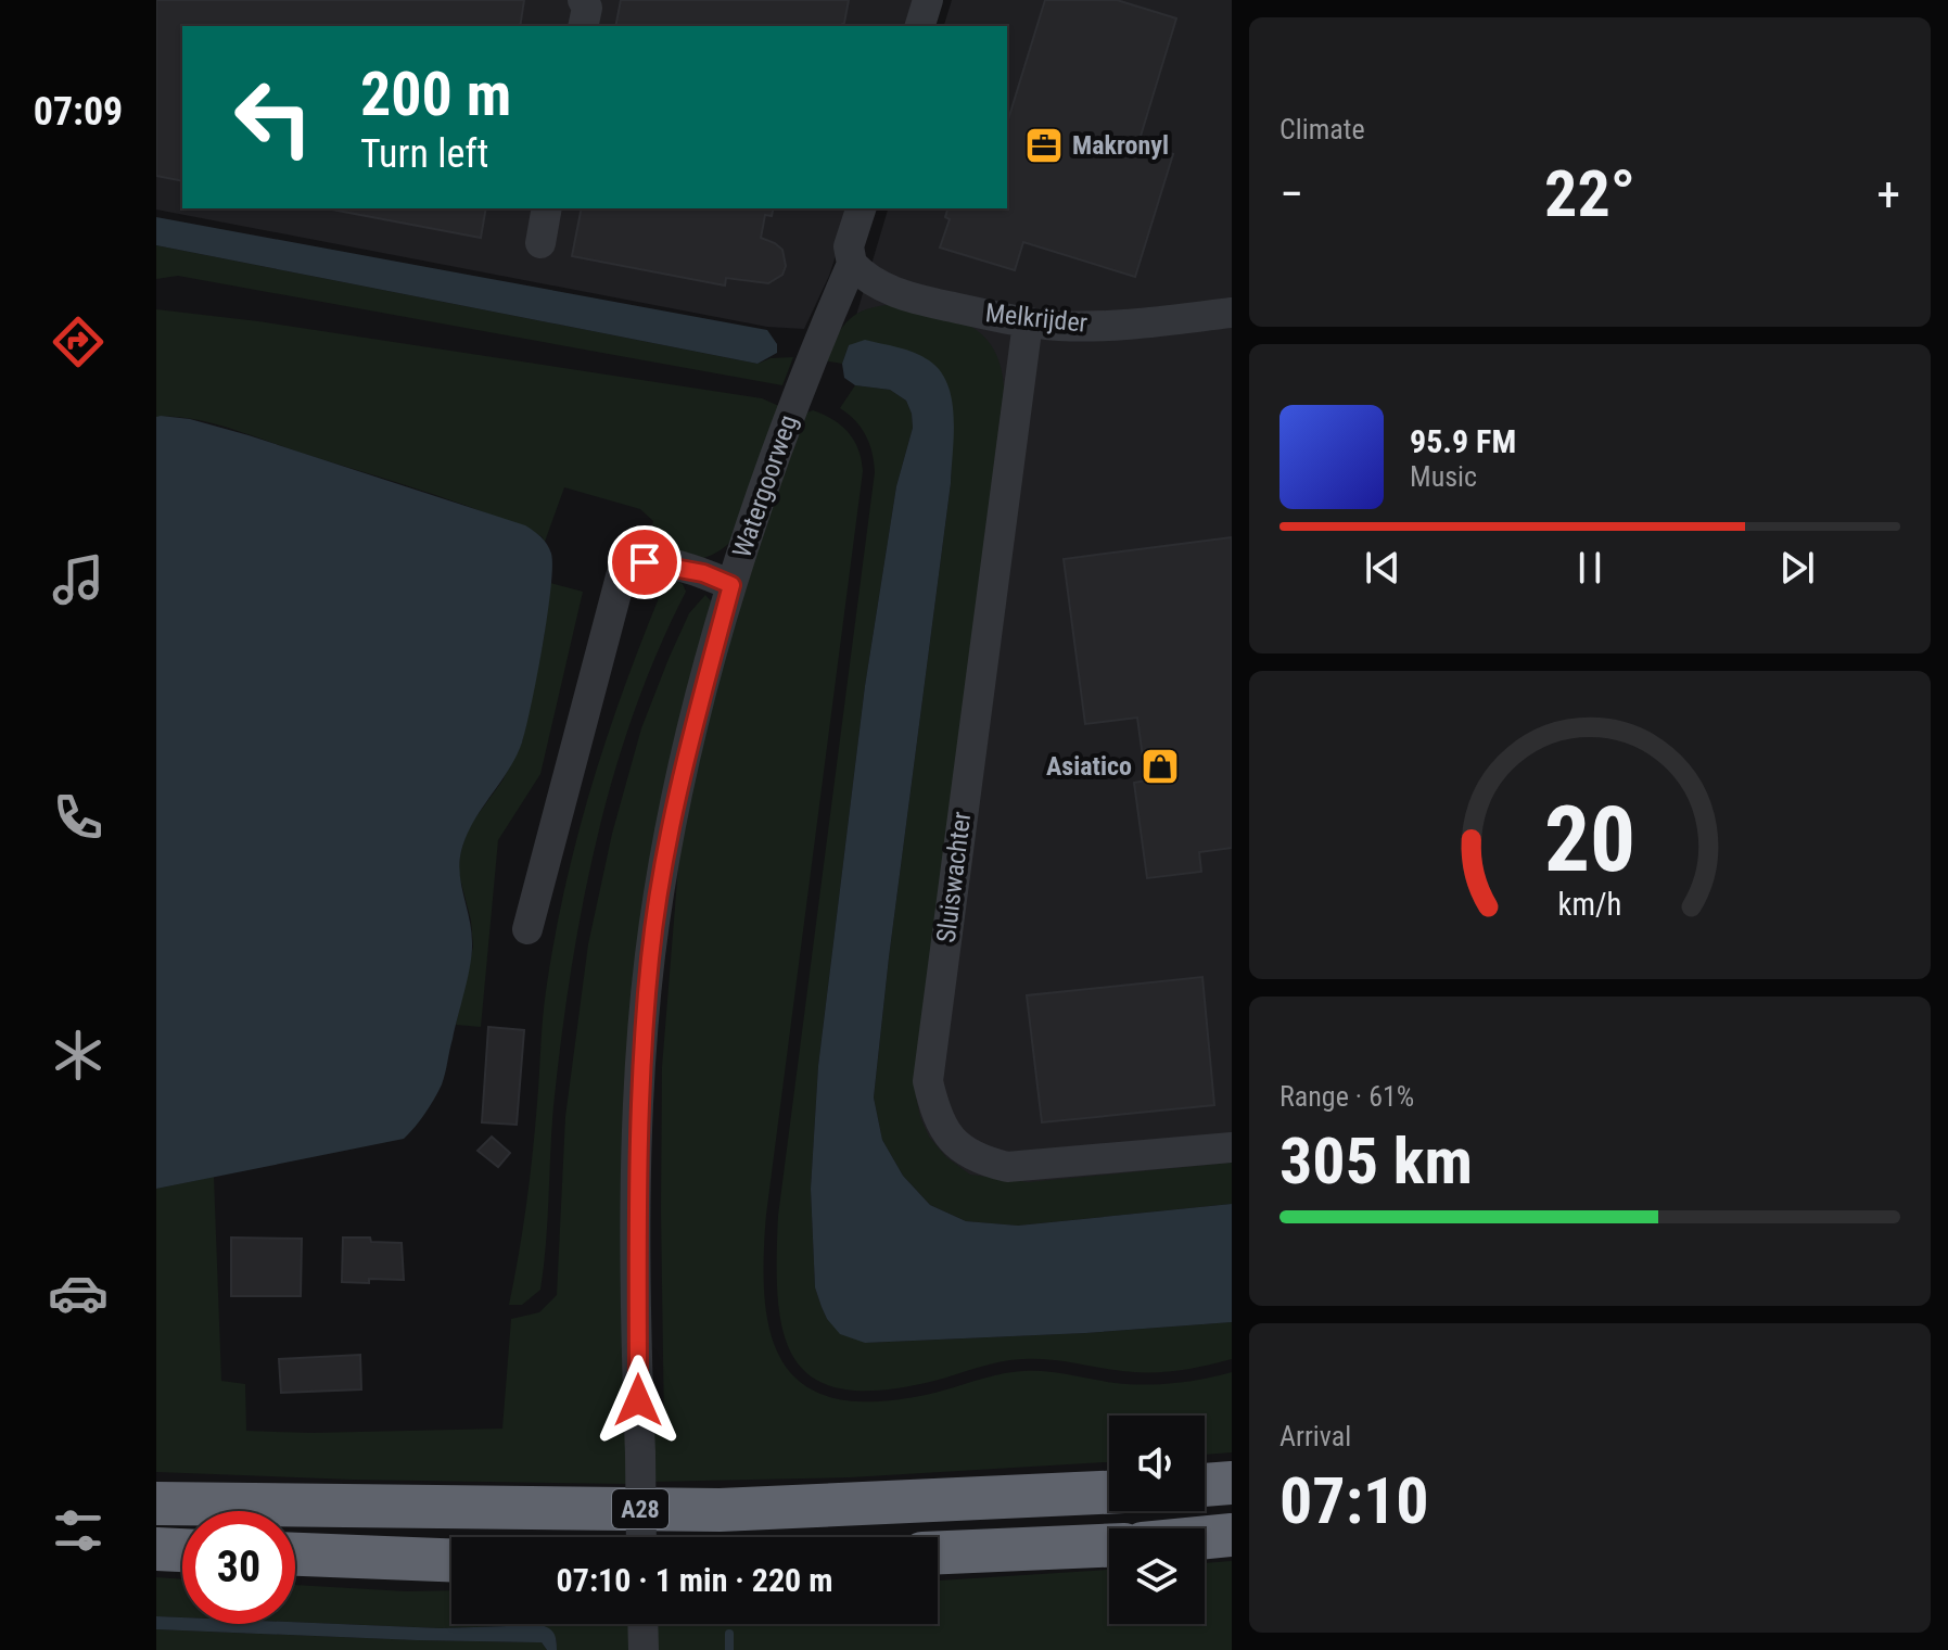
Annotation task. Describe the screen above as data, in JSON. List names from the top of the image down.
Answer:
{
  "streets": {
    "highway": ["A28"],
    "street": ["Melkrijder", "Watergoorweg", "Sluiswachter"]
  },
  "crossings": [
    ["Melkrijder", "Watergoorweg"],
    ["Melkrijder", "Sluiswachter"]
  ],
  "places": {
    "office": ["Makronyl"],
    "shop": ["Asiatico"]
  },
  "page": {
    "tabs": "07:09",
    "tile": [
      "Climate",
      ["Range · 61%", "305 km"],
      ["Arrival", "07:10"]
    ],
    "turn": ["200 m", "Turn left"],
    "heat": ["−", "22°", "+"],
    "song": ["95.9 FM", "Music"],
    "limit": "30",
    "trip": "07:10 · 1 min · 220 m",
    "gauge": ["20", "km/h"]
  }
}
